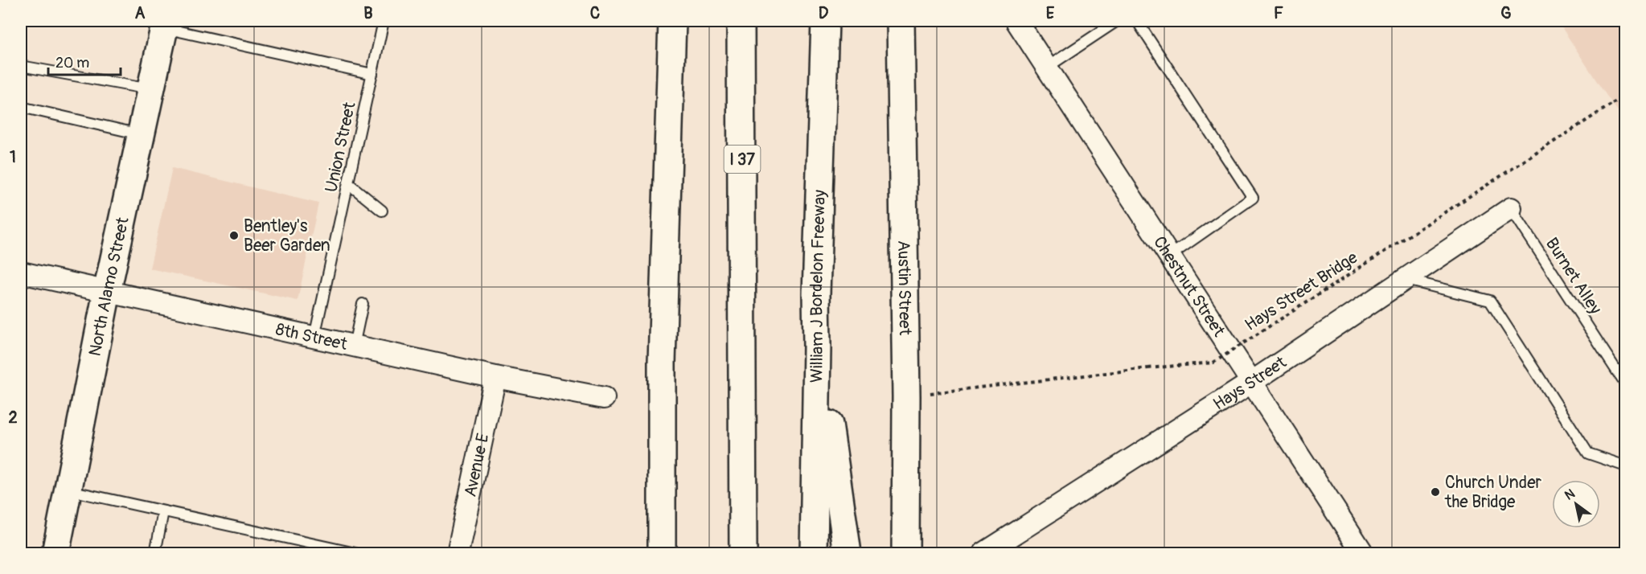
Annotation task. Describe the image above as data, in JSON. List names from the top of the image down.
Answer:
{
  "streets": {
    "main road": [
      "I 37",
      "North Alamo Street",
      "William J Bordelon Freeway",
      "Austin Street"
    ],
    "street": [
      "Chestnut Street",
      "8th Street",
      "Hays Street",
      "Avenue E"
    ],
    "lane": ["Union Street", "Burnet Alley"],
    "path": ["Hays Street Bridge"]
  },
  "crossings": [
    ["Union Street", "8th Street"],
    ["Burnet Alley", "Hays Street"],
    ["North Alamo Street", "8th Street"],
    ["Chestnut Street", "Hays Street"],
    ["8th Street", "Avenue E"]
  ],
  "places": ["Bentley's Beer Garden", "Church Under the Bridge"],
  "scale_bar": "20 m",
  "north": "top left",
  "grid": {
    "columns": [
      "A",
      "B",
      "C",
      "D",
      "E",
      "F",
      "G"
    ],
    "rows": ["1", "2"]
  }
}
